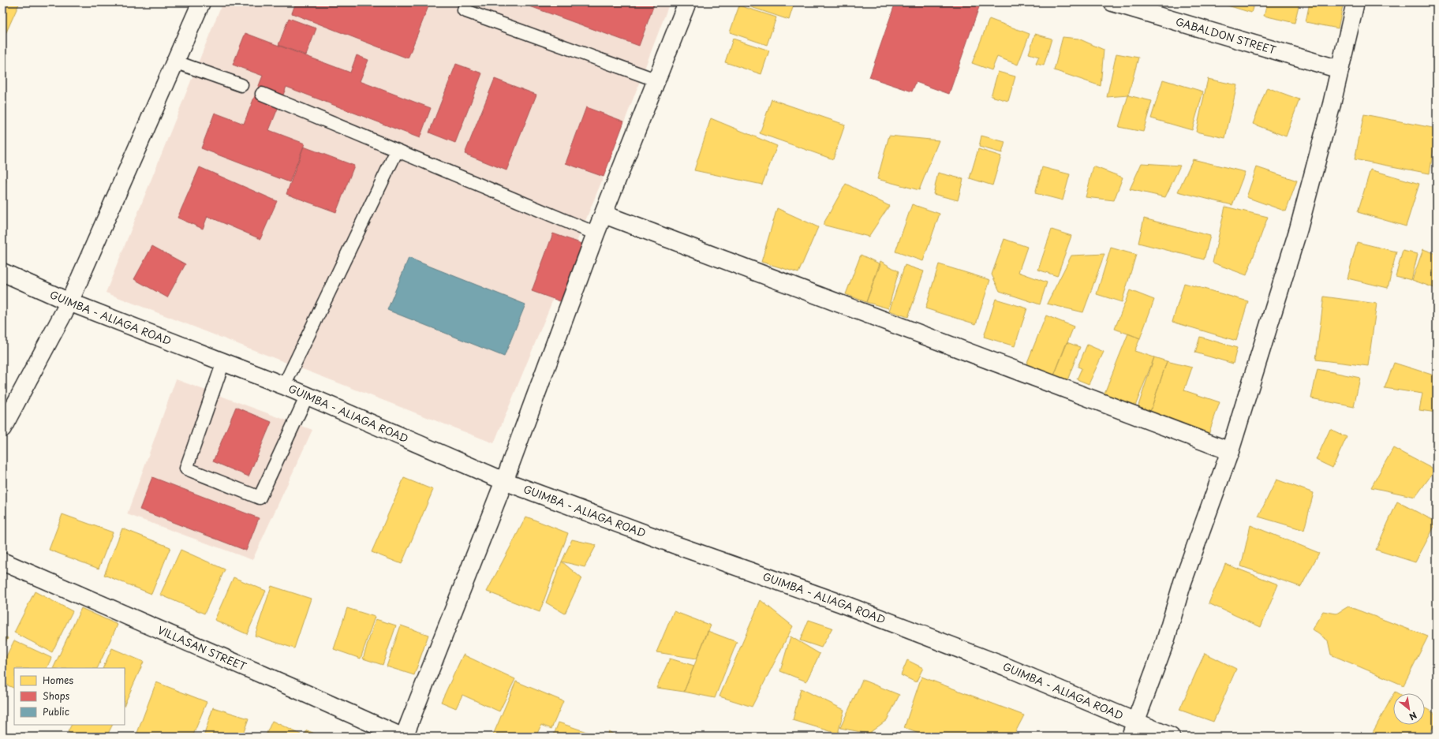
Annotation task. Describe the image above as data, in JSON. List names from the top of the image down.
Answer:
{
  "streets": {
    "street": ["GABALDON STREET", "GUIMBA - ALIAGA ROAD", "VILLASAN STREET"]
  },
  "legend": ["Homes", "Shops", "Public"],
  "north": "bottom right"
}
